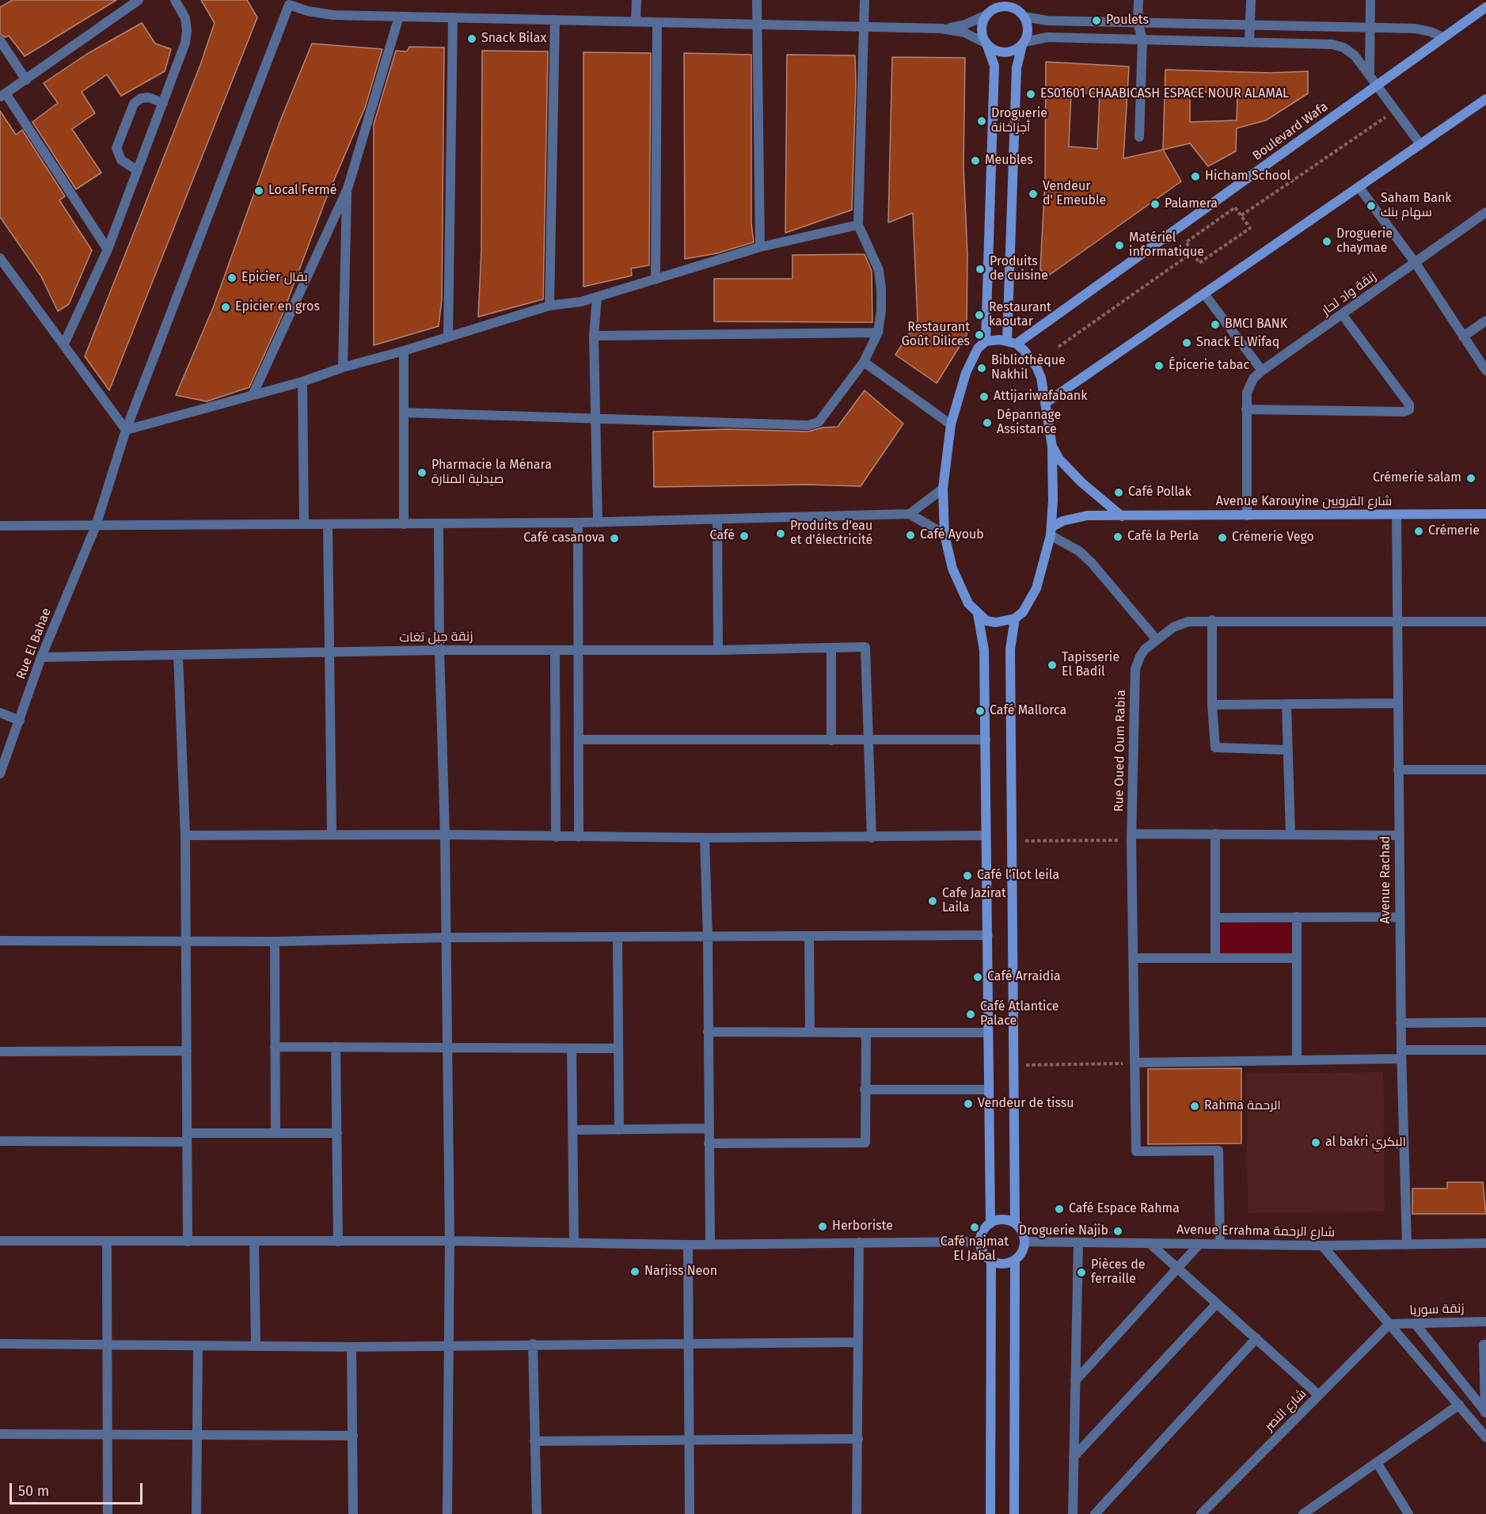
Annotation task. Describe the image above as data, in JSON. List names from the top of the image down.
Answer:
{
  "streets": {
    "street": [
      "Boulevard Wafa",
      "زنقة واد لحار",
      "Avenue Karouyine شارع القرويين",
      "زنقة جبل تغات",
      "Rue El Bahae",
      "Rue Oued Oum Rabia",
      "Avenue Rachad",
      "Avenue Errahma شارع الرحمة",
      "زنقة سوريا",
      "شارع النصر"
    ]
  },
  "crossings": [
    ["زنقة واد لحار", "Avenue Karouyine شارع القرويين"],
    ["Avenue Karouyine شارع القرويين", "Avenue Rachad"],
    ["زنقة جبل تغات", "Rue El Bahae"],
    ["Rue Oued Oum Rabia", "Avenue Rachad"],
    ["Rue Oued Oum Rabia", "Avenue Errahma شارع الرحمة"],
    ["Avenue Rachad", "Avenue Errahma شارع الرحمة"],
    ["زنقة سوريا", "شارع النصر"]
  ],
  "places": [
    "Poulets",
    "Snack Bilax",
    "ES01601 CHAABICASH ESPACE NOUR ALAMAL",
    "Droguerie أجزاخانة",
    "Meubles",
    "Hicham School",
    "Local Fermé",
    "Vendeur d' Emeuble",
    "Palamera",
    "Saham Bank سهام بنك",
    "Droguerie chaymae",
    "Matériel informatique",
    "Produits de cuisine",
    "Epicier بقال",
    "Epicier en gros",
    "Restaurant kaoutar",
    "BMCI BANK",
    "Restaurant Goût Dilices",
    "Snack El Wifaq",
    "Épicerie tabac",
    "Bibliothèque Nakhil",
    "Attijariwafabank",
    "Dépannage Assistance",
    "Pharmacie la Ménara صيدلية المنارة",
    "Crémerie salam",
    "Café Pollak",
    "Crémerie",
    "Produits d'eau et d'électricité",
    "Café Ayoub",
    "Café",
    "Café la Perla",
    "Crémerie Vego",
    "Café casanova",
    "Tapisserie El Badil",
    "Café Mallorca",
    "Café l'îlot leila",
    "Cafe Jazirat Laila",
    "Café Arraidia",
    "Café Atlantice Palace",
    "Vendeur de tissu",
    "Rahma الرحمة",
    "al bakri البكري",
    "Café Espace Rahma",
    "Herboriste",
    "Café najmat El Jabal",
    "Droguerie Najib",
    "Narjiss Neon",
    "Pièces de ferraille"
  ],
  "scale_bar": "50 m"
}
